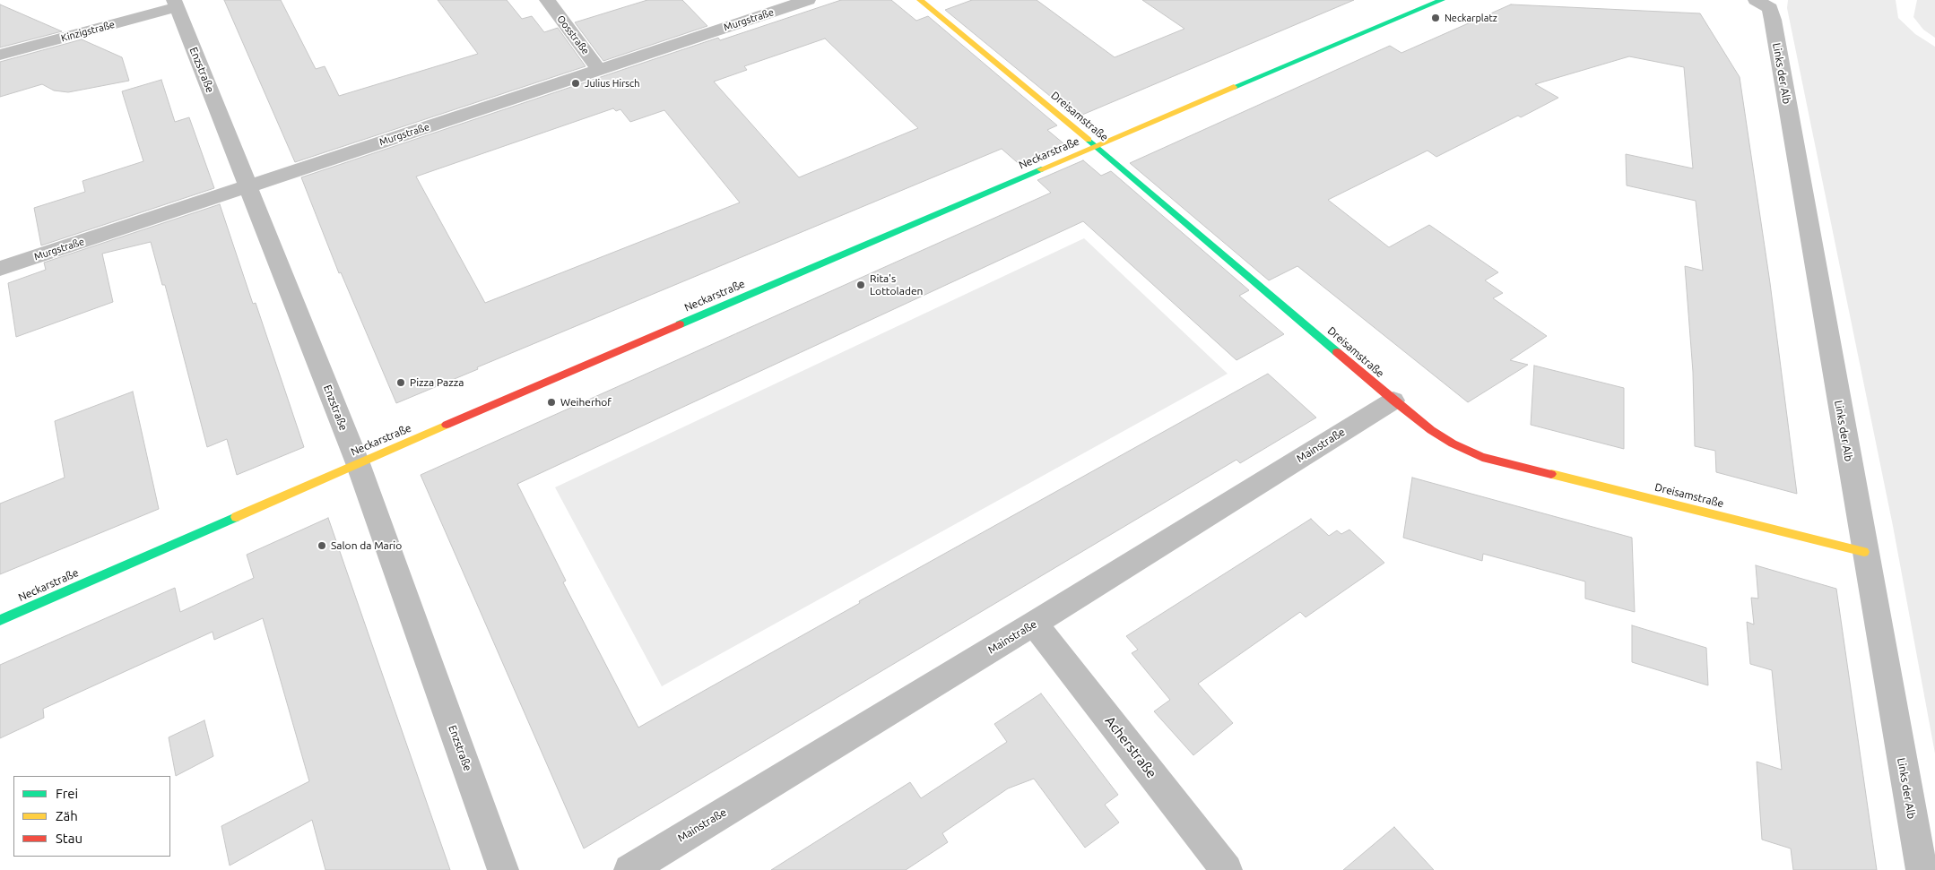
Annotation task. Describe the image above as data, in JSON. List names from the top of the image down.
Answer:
{
  "streets": {
    "street": [
      "Murgstraße",
      "Kinzigstraße",
      "Oosstraße",
      "Enzstraße",
      "Links der Alb",
      "Dreisamstraße",
      "Neckarstraße",
      "Mainstraße",
      "Acherstraße"
    ]
  },
  "crossings": [
    ["Murgstraße", "Oosstraße"],
    ["Murgstraße", "Enzstraße"],
    ["Kinzigstraße", "Enzstraße"],
    ["Enzstraße", "Neckarstraße"],
    ["Links der Alb", "Dreisamstraße"],
    ["Dreisamstraße", "Neckarstraße"],
    ["Dreisamstraße", "Mainstraße"],
    ["Mainstraße", "Acherstraße"]
  ],
  "places": [
    "Neckarplatz",
    "Julius Hirsch",
    "Rita's Lottoladen",
    "Pizza Pazza",
    "Weiherhof",
    "Salon da Mario"
  ],
  "legend": ["Frei", "Zäh", "Stau"]
}
